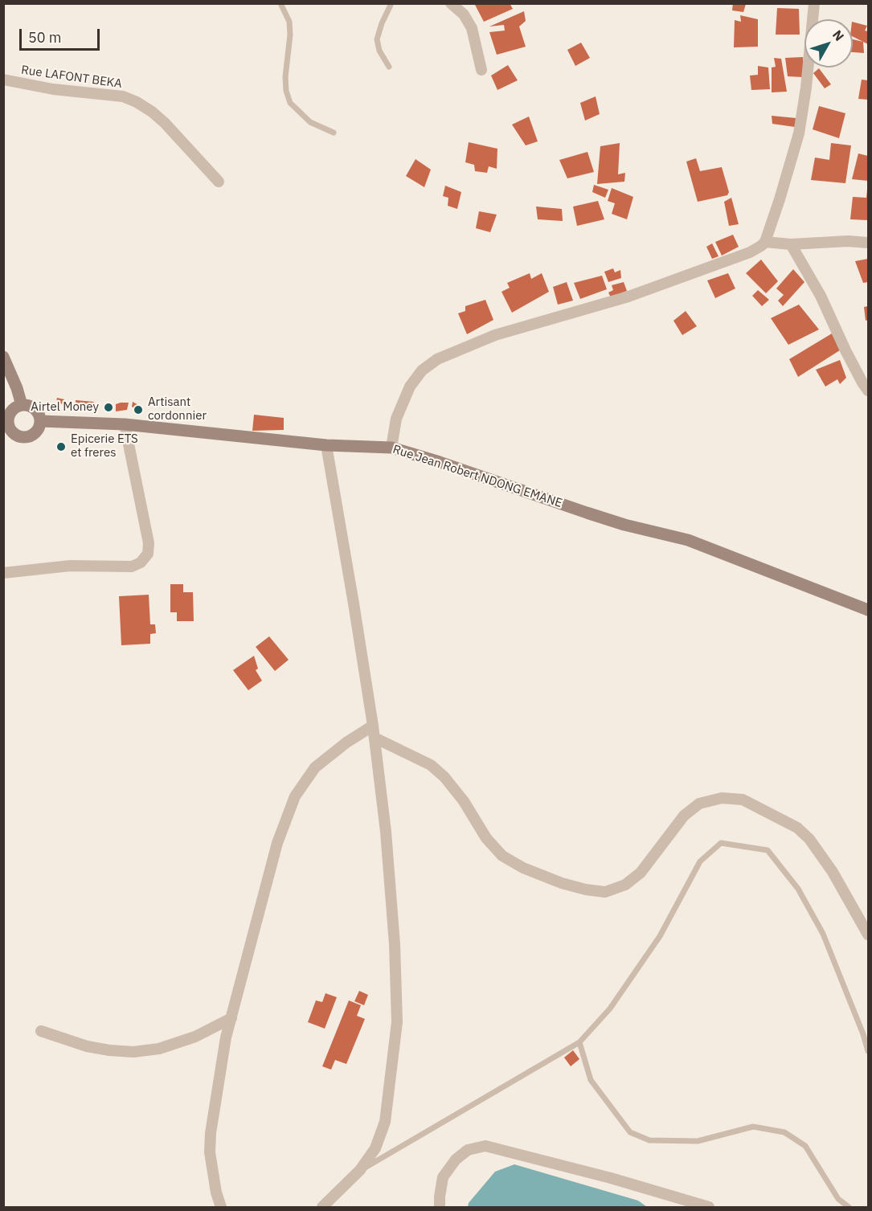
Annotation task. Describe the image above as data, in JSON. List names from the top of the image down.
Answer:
{
  "streets": {
    "street": ["Rue LAFONT BEKA", "Rue Jean Robert NDONG EMANE"]
  },
  "places": ["Airtel Money", "Artisant cordonnier", "Epicerie ETS et freres"],
  "scale_bar": "50 m",
  "north": "top right"
}
